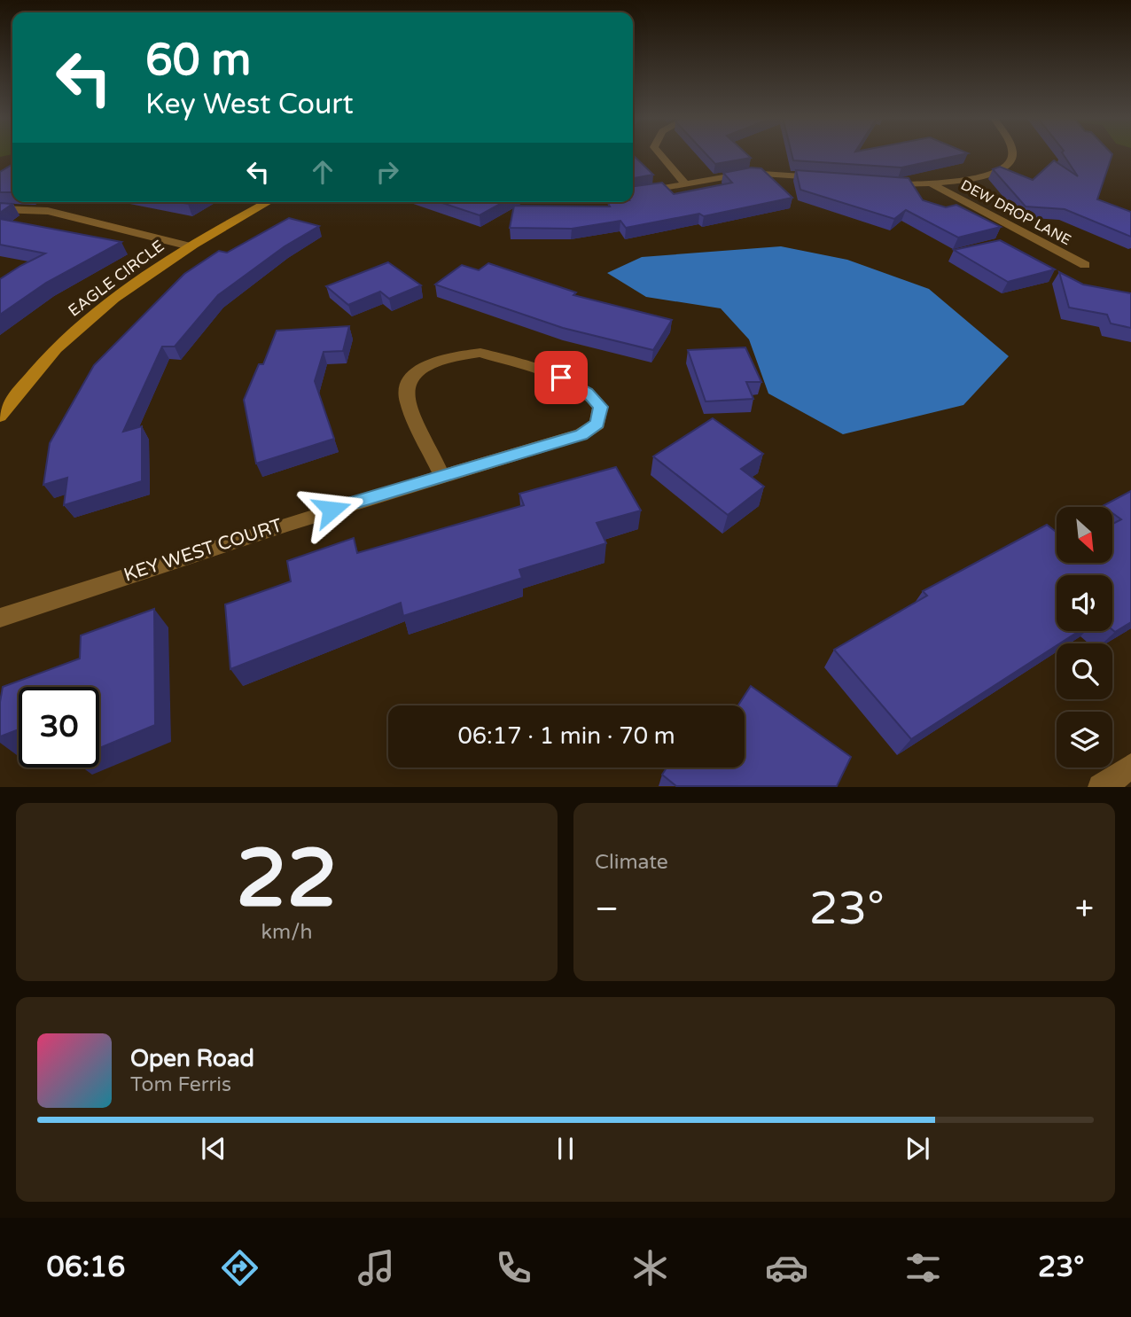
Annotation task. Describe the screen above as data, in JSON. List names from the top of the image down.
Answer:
{
  "streets": {
    "street": ["DEW DROP LANE", "EAGLE CIRCLE", "KEY WEST COURT"]
  },
  "north": "bottom right",
  "page": {
    "turn": ["60 m", "Key West Court"],
    "limit": "30",
    "trip": "06:17 · 1 min · 70 m",
    "tile": [
      ["22", "km/h"],
      "Climate"
    ],
    "heat": ["−", "23°", "+"],
    "song": ["Open Road", "Tom Ferris"],
    "tabs": ["06:16", "23°"]
  }
}
